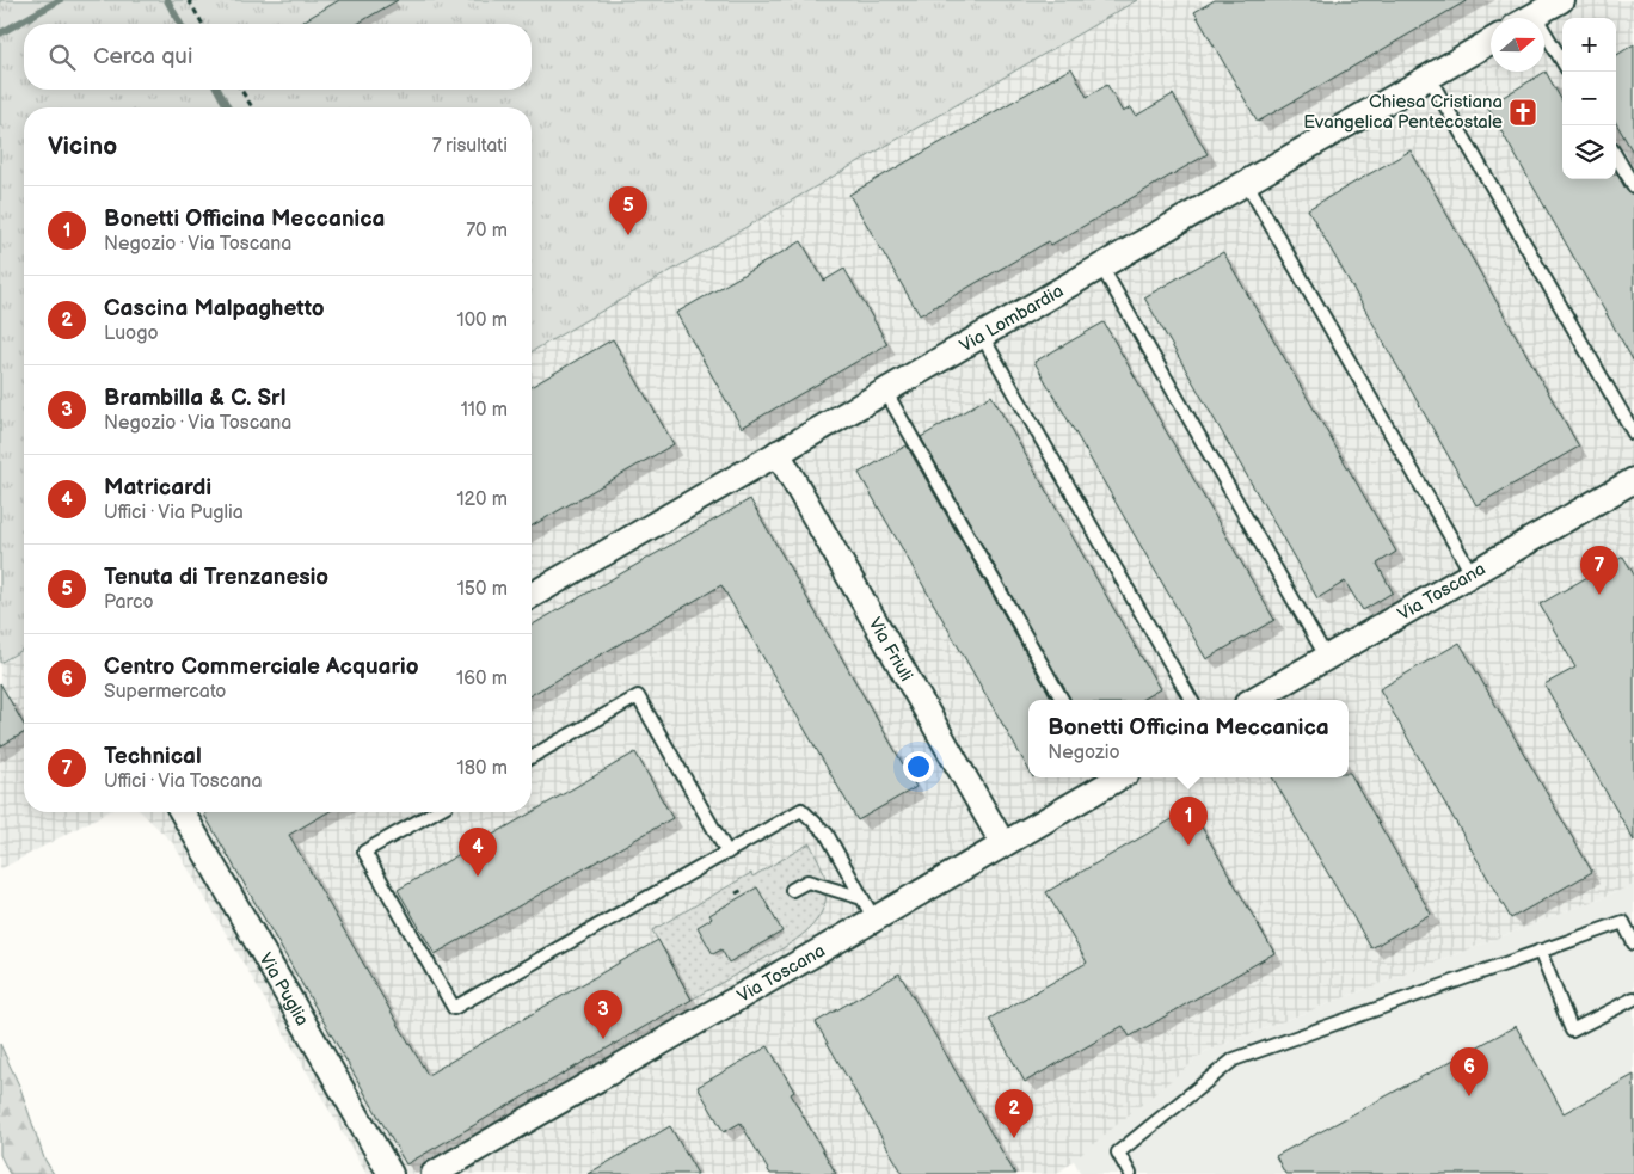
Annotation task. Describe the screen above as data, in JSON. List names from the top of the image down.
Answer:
{
  "streets": {
    "street": [
      "Via Lombardia",
      "Via Toscana",
      "Via Friuli",
      "Via Puglia"
    ]
  },
  "crossings": [
    ["Via Lombardia", "Via Friuli"],
    ["Via Toscana", "Via Friuli"]
  ],
  "places": {
    "church": ["Chiesa Cristiana Evangelica Pentecostale"]
  },
  "north": "right",
  "page": {
    "map_buttons": ["+", "−"],
    "search": "Cerca qui",
    "heading": ["Vicino", "7 risultati"],
    "list": [
      {
        "mark": "1",
        "name": "Bonetti Officina Meccanica",
        "note": "Negozio · Via Toscana",
        "value": "70 m"
      },
      {
        "mark": "2",
        "name": "Cascina Malpaghetto",
        "note": "Luogo",
        "value": "100 m"
      },
      {
        "mark": "3",
        "name": "Brambilla & C. Srl",
        "note": "Negozio · Via Toscana",
        "value": "110 m"
      },
      {
        "mark": "4",
        "name": "Matricardi",
        "note": "Uffici · Via Puglia",
        "value": "120 m"
      },
      {
        "mark": "5",
        "name": "Tenuta di Trenzanesio",
        "note": "Parco",
        "value": "150 m"
      },
      {
        "mark": "6",
        "name": "Centro Commerciale Acquario",
        "note": "Supermercato",
        "value": "160 m"
      },
      {
        "mark": "7",
        "name": "Technical",
        "note": "Uffici · Via Toscana",
        "value": "180 m"
      }
    ],
    "pins": [
      "5",
      "7",
      "1",
      "4",
      "3",
      "6",
      "2"
    ],
    "popup": ["Bonetti Officina Meccanica", "Negozio"]
  }
}
